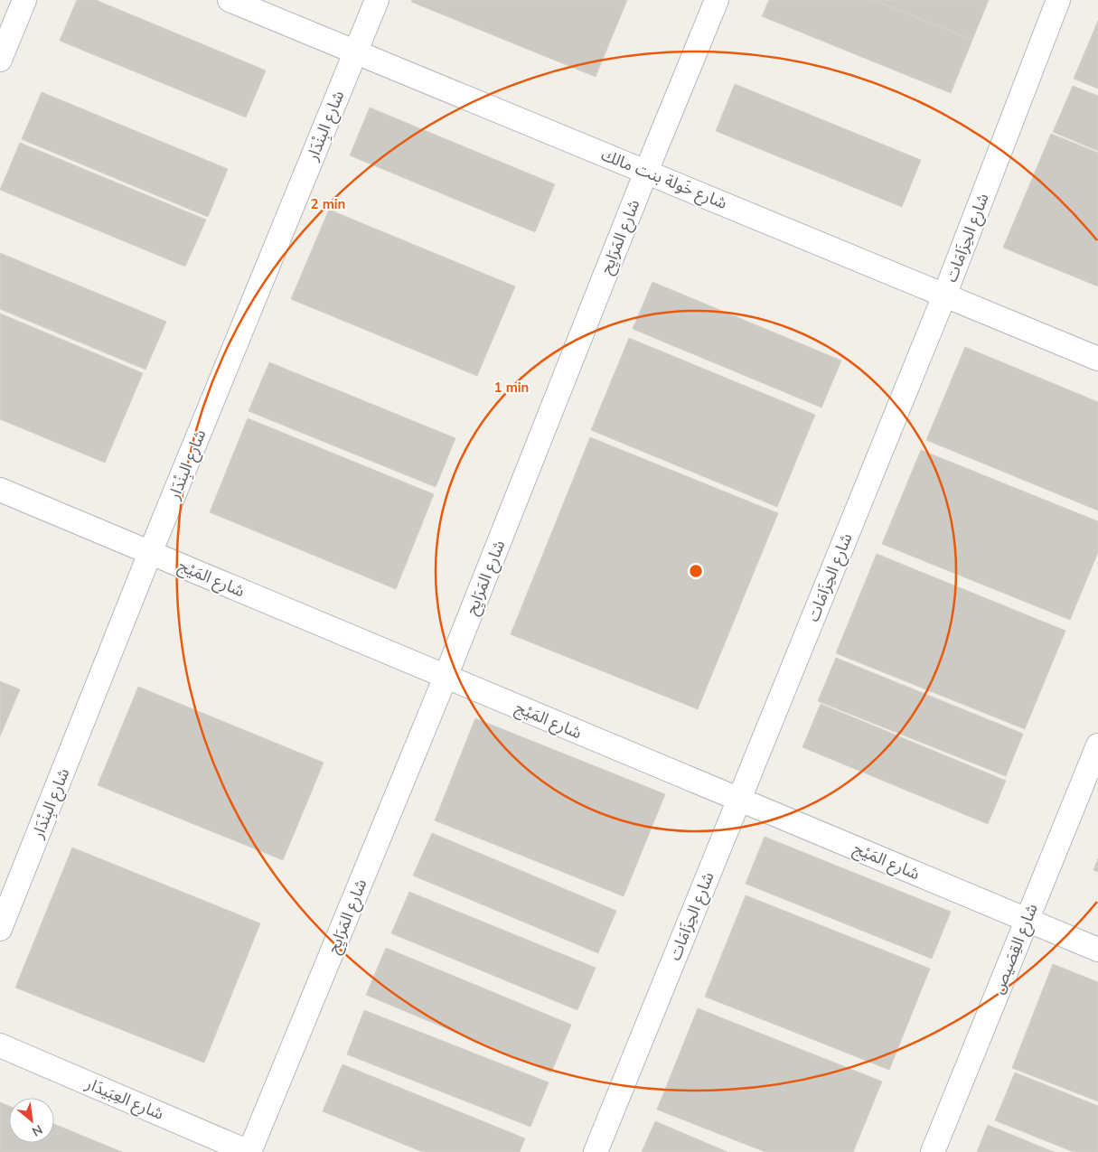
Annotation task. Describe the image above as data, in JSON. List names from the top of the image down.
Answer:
{
  "streets": {
    "street": [
      "شارع البِنْدَار",
      "شارع خَولة بنت مالك",
      "شارع المَرَايِح",
      "شارع الحِزَامَات",
      "شارع المَيْج",
      "شارع القِصَيص",
      "شارع العِبَيدَار"
    ]
  },
  "crossings": [
    ["شارع البِنْدَار", "شارع خَولة بنت مالك"],
    ["شارع البِنْدَار", "شارع المَيْج"],
    ["شارع خَولة بنت مالك", "شارع المَرَايِح"],
    ["شارع خَولة بنت مالك", "شارع الحِزَامَات"],
    ["شارع المَرَايِح", "شارع المَيْج"],
    ["شارع المَرَايِح", "شارع العِبَيدَار"],
    ["شارع الحِزَامَات", "شارع المَيْج"],
    ["شارع المَيْج", "شارع القِصَيص"]
  ],
  "north": "bottom right",
  "rings": ["2 min", "1 min"]
}
